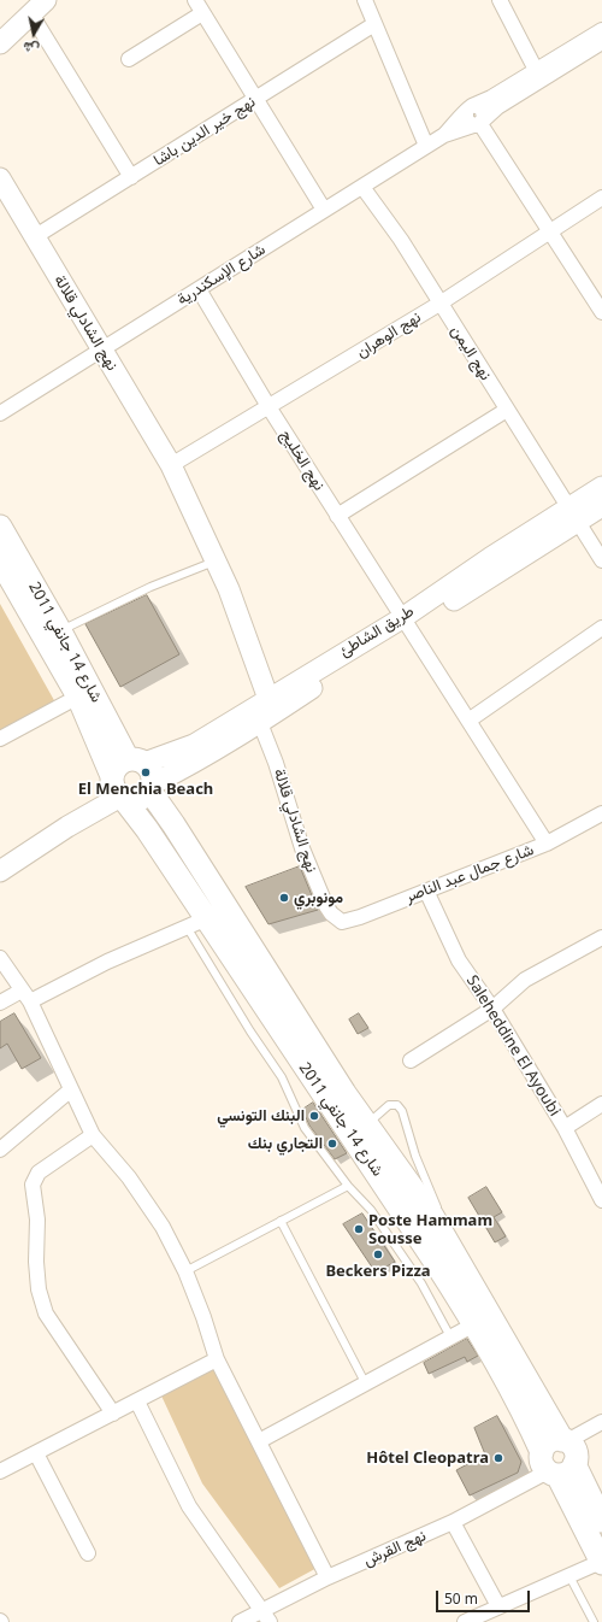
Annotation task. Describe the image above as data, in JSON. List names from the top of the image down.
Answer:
{
  "streets": {
    "main road": ["شارع 14 جانفي 2011"],
    "street": [
      "نهج خير الدين باشا",
      "شارع الإسكندرية",
      "نهج الشادلي قلالة",
      "نهج الوهران",
      "نهج اليمن",
      "نهج الخليج",
      "طريق الشاطئ",
      "شارع جمال عبد الناصر",
      "Saleheddine El Ayoubi",
      "نهج القرش"
    ]
  },
  "crossings": [
    ["نهج خير الدين باشا", "نهج الشادلي قلالة"],
    ["شارع الإسكندرية", "نهج الشادلي قلالة"],
    ["شارع الإسكندرية", "نهج اليمن"],
    ["شارع الإسكندرية", "نهج الخليج"],
    ["نهج الشادلي قلالة", "نهج الوهران"],
    ["نهج الشادلي قلالة", "طريق الشاطئ"],
    ["نهج الشادلي قلالة", "شارع جمال عبد الناصر"],
    ["نهج الوهران", "نهج اليمن"],
    ["نهج الوهران", "نهج الخليج"],
    ["نهج اليمن", "طريق الشاطئ"],
    ["نهج الخليج", "طريق الشاطئ"],
    ["نهج الخليج", "شارع جمال عبد الناصر"],
    ["طريق الشاطئ", "شارع 14 جانفي 2011"],
    ["شارع 14 جانفي 2011", "نهج القرش"],
    ["شارع جمال عبد الناصر", "Saleheddine El Ayoubi"]
  ],
  "places": [
    "El Menchia Beach",
    "مونوبري",
    "البنك التونسي",
    "التجاري بنك",
    "Poste Hammam Sousse",
    "Beckers Pizza",
    "Hôtel Cleopatra"
  ],
  "scale_bar": "50 m",
  "north": "bottom"
}
